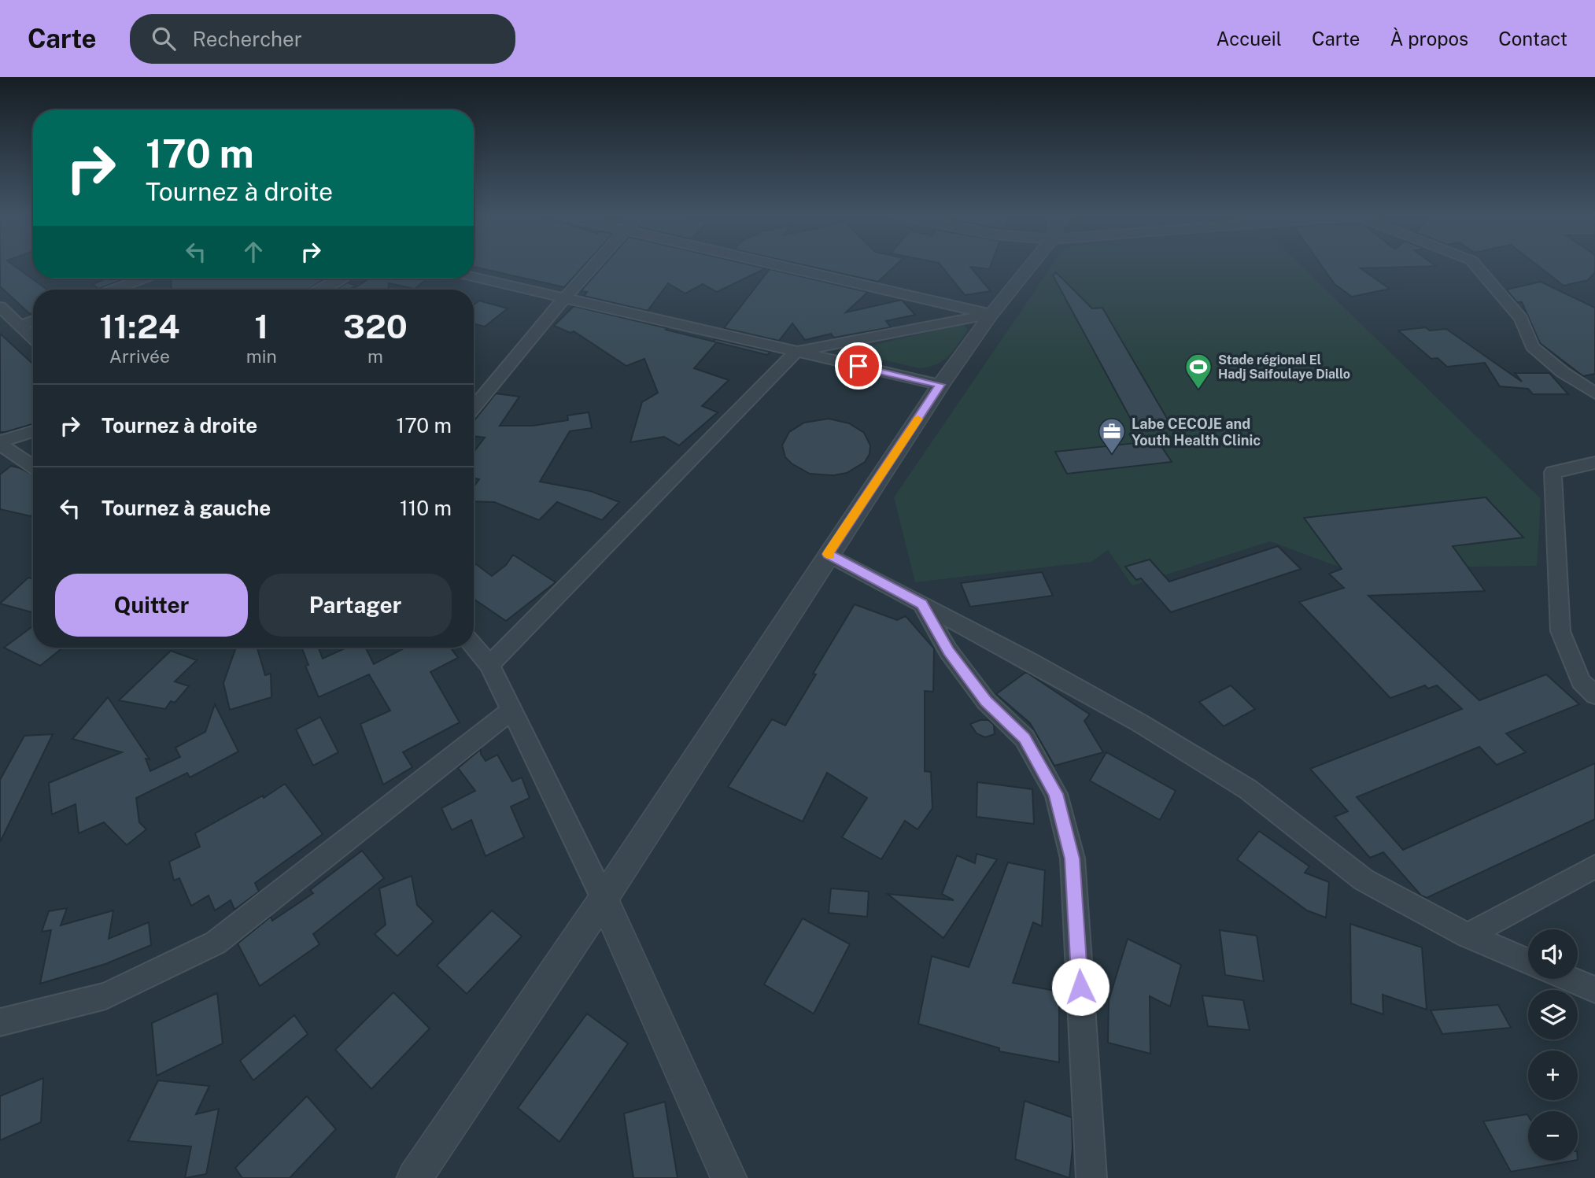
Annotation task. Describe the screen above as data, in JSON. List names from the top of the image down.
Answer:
{
  "places": {
    "sports": ["Stade régional El Hadj Saifoulaye Diallo"],
    "office": ["Labe CECOJE and Youth Health Clinic"]
  },
  "page": {
    "header": "Carte",
    "search": "Rechercher",
    "nav": [
      "Accueil",
      "Carte",
      "À propos",
      "Contact"
    ],
    "turn": ["170 m", "Tournez à droite"],
    "eta": [
      "11:24",
      "Arrivée",
      "1",
      "min",
      "320",
      "m"
    ],
    "list": [
      {
        "name": "Tournez à droite",
        "value": "170 m"
      },
      {
        "name": "Tournez à gauche",
        "value": "110 m"
      }
    ],
    "buttons": ["Quitter", "Partager"],
    "map_buttons": ["+", "−"]
  }
}
